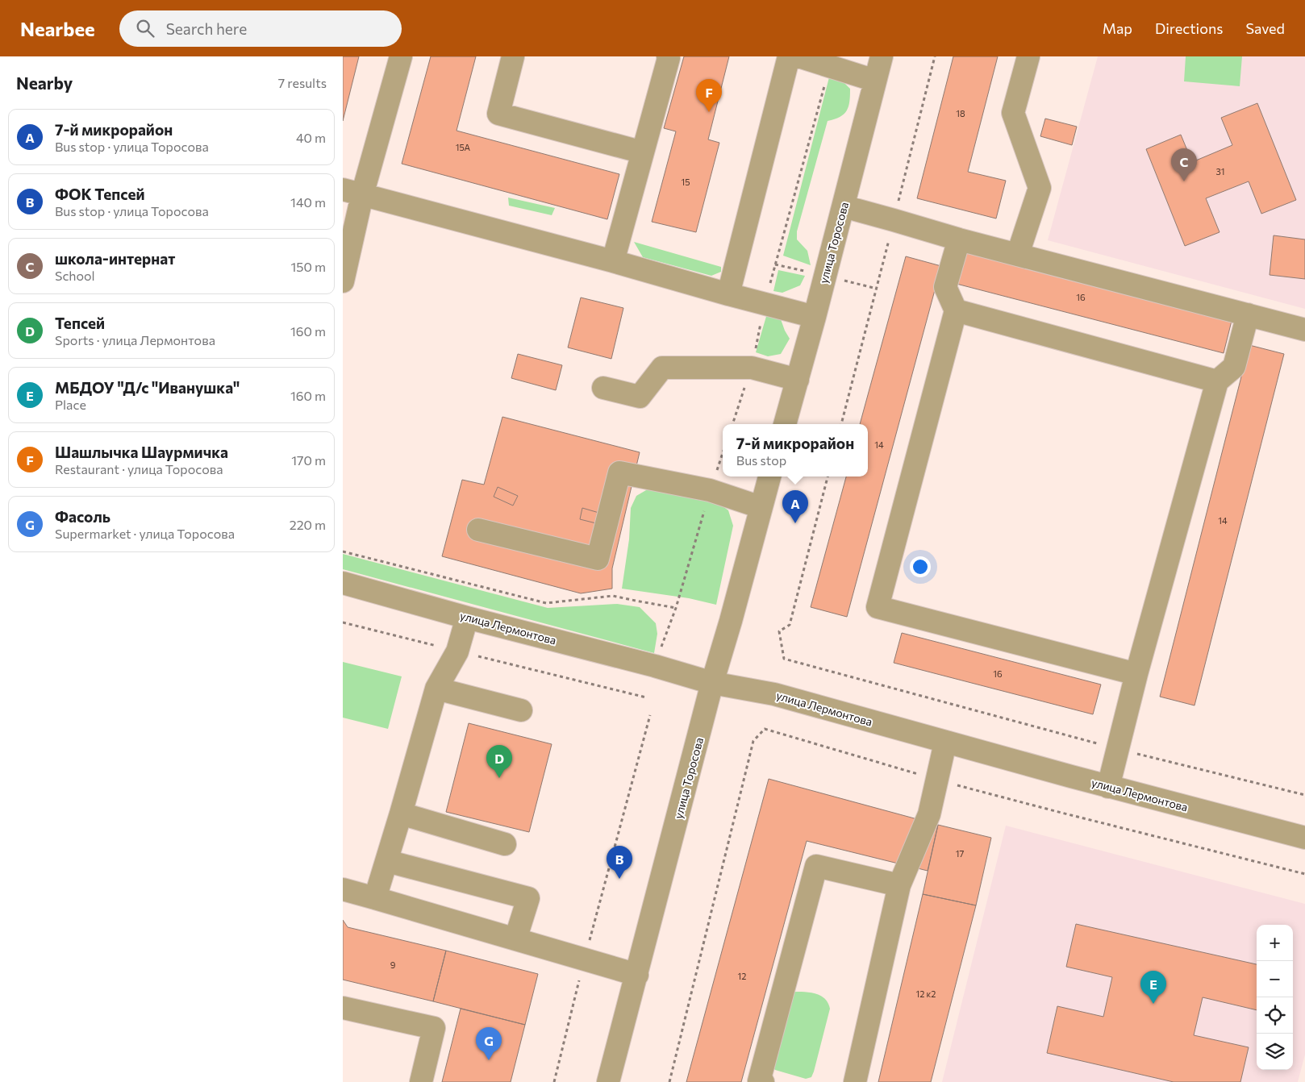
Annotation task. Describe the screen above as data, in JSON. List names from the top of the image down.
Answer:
{
  "streets": {
    "street": ["улица Торосова", "улица Лермонтова"]
  },
  "crossings": [
    ["улица Торосова", "улица Лермонтова"]
  ],
  "house_numbers": [
    "18",
    "15А",
    "31",
    "15",
    "16",
    "14",
    "14",
    "16",
    "17",
    "9",
    "12",
    "12 к2"
  ],
  "page": {
    "header": "Nearbee",
    "search": "Search here",
    "nav": ["Map", "Directions", "Saved"],
    "heading": ["Nearby", "7 results"],
    "pins": [
      "F",
      "C",
      "A",
      "D",
      "B",
      "E",
      "G"
    ],
    "list": [
      {
        "mark": "A",
        "name": "7-й микрорайон",
        "note": "Bus stop · улица Торосова",
        "value": "40 m"
      },
      {
        "mark": "B",
        "name": "ФОК Тепсей",
        "note": "Bus stop · улица Торосова",
        "value": "140 m"
      },
      {
        "mark": "C",
        "name": "школа-интернат",
        "note": "School",
        "value": "150 m"
      },
      {
        "mark": "D",
        "name": "Тепсей",
        "note": "Sports · улица Лермонтова",
        "value": "160 m"
      },
      {
        "mark": "E",
        "name": "МБДОУ \"Д/с \"Иванушка\"",
        "note": "Place",
        "value": "160 m"
      },
      {
        "mark": "F",
        "name": "Шашлычка Шаурмичка",
        "note": "Restaurant · улица Торосова",
        "value": "170 m"
      },
      {
        "mark": "G",
        "name": "Фасоль",
        "note": "Supermarket · улица Торосова",
        "value": "220 m"
      }
    ],
    "popup": ["7-й микрорайон", "Bus stop"],
    "map_buttons": ["+", "−"]
  }
}
